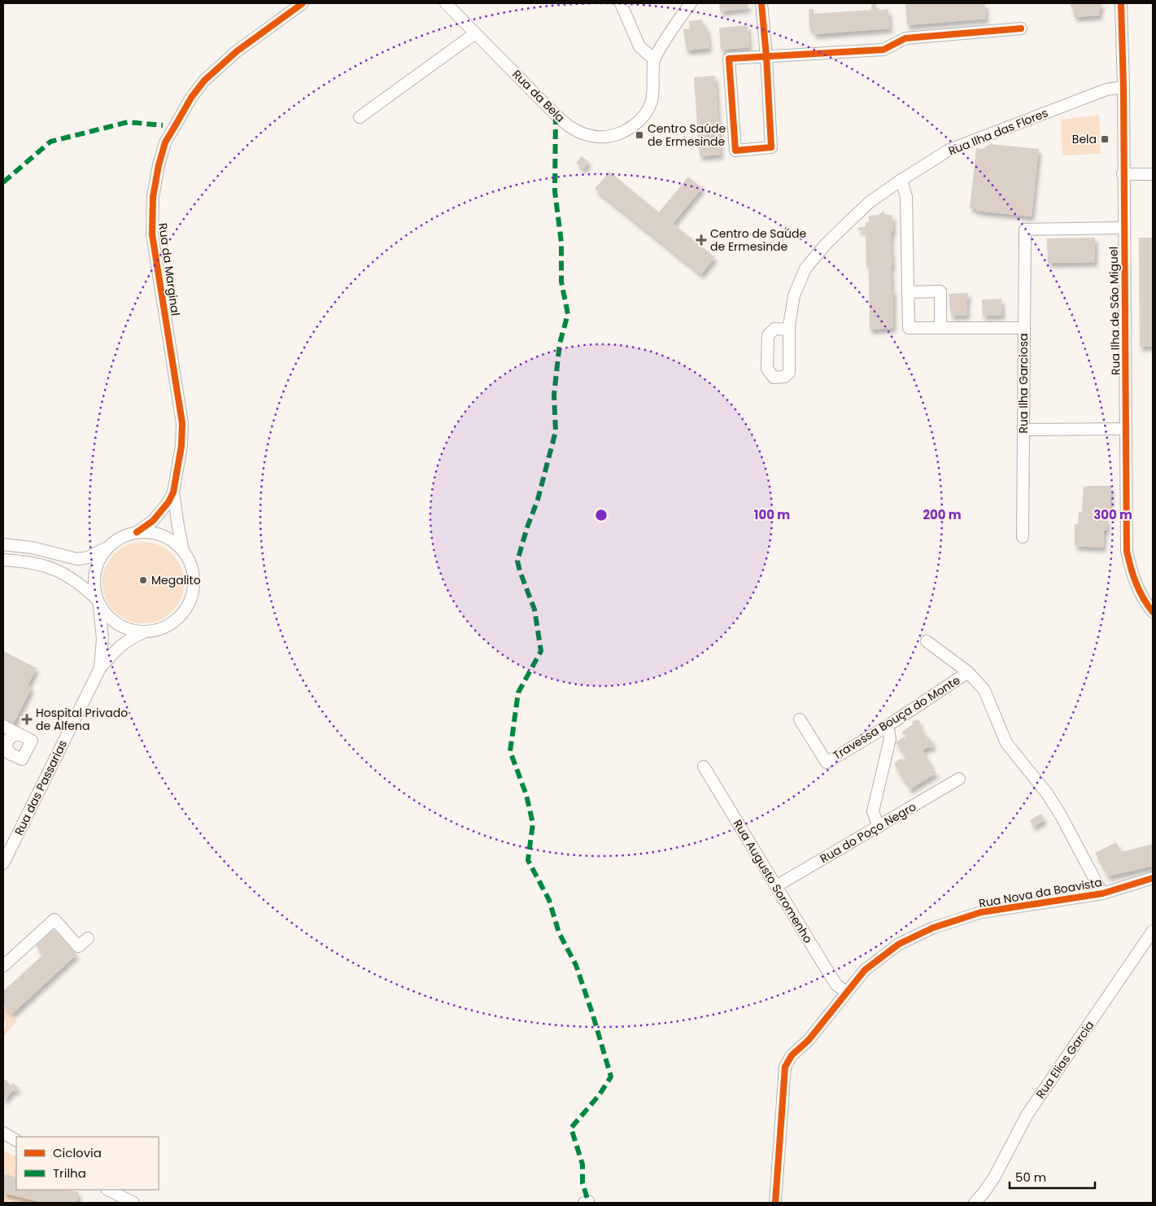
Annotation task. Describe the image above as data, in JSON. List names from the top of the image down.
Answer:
{
  "streets": {
    "street": [
      "Rua da Bela",
      "Rua Ilha das Flores",
      "Rua da Marginal",
      "Rua Ilha de São Miguel",
      "Rua Ilha Garciosa",
      "Travessa Bouça do Monte",
      "Rua das Passarias",
      "Rua do Poço Negro",
      "Rua Augusto Soromenho",
      "Rua Nova da Boavista",
      "Rua Elias Garcia"
    ]
  },
  "crossings": [
    ["Rua Ilha das Flores", "Rua Ilha de São Miguel"],
    ["Rua da Marginal", "Rua das Passarias"],
    ["Rua Ilha de São Miguel", "Rua Ilha Garciosa"],
    ["Rua do Poço Negro", "Rua Augusto Soromenho"],
    ["Rua Augusto Soromenho", "Rua Nova da Boavista"]
  ],
  "places": {
    "transit": ["Centro Saúde de Ermesinde", "Bela"],
    "health": ["Centro de Saúde de Ermesinde", "Hospital Privado de Alfena"],
    "other": ["Megalito"]
  },
  "legend": ["Ciclovia", "Trilha"],
  "scale_bar": "50 m",
  "rings": ["100 m", "200 m", "300 m"]
}
